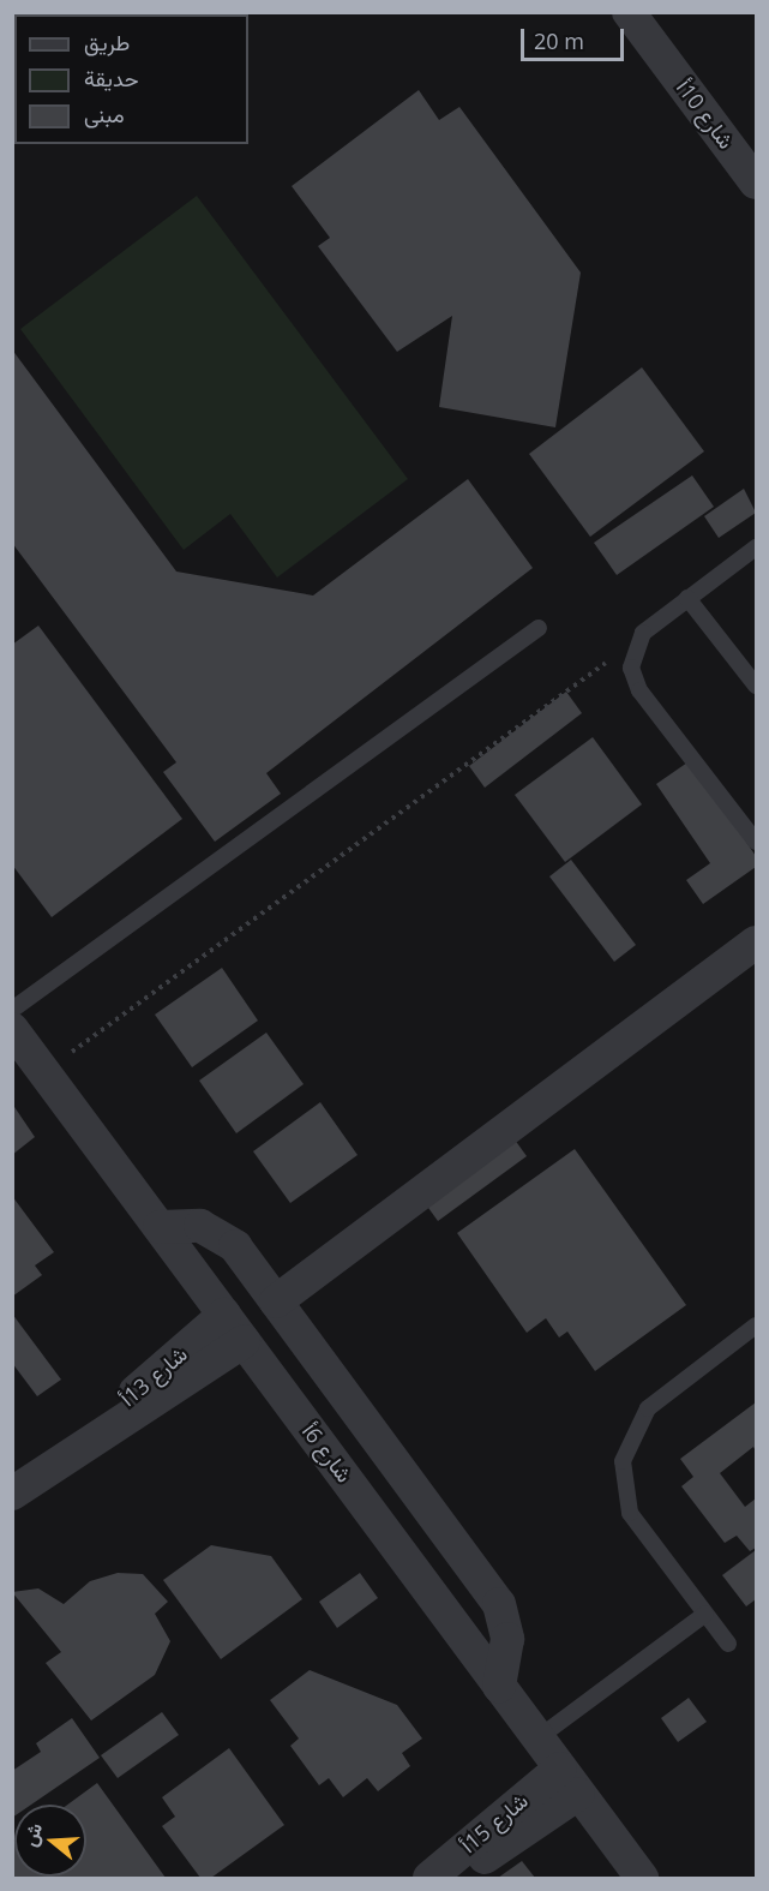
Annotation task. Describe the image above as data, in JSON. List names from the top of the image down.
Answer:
{
  "streets": {
    "street": [
      "شارع 10أ",
      "شارع 13أ",
      "شارع 6أ",
      "شارع 15أ"
    ]
  },
  "crossings": [
    ["شارع 13أ", "شارع 6أ"],
    ["شارع 6أ", "شارع 15أ"]
  ],
  "legend": ["طريق", "حديقة", "مبنى"],
  "scale_bar": "20 m",
  "north": "left"
}
